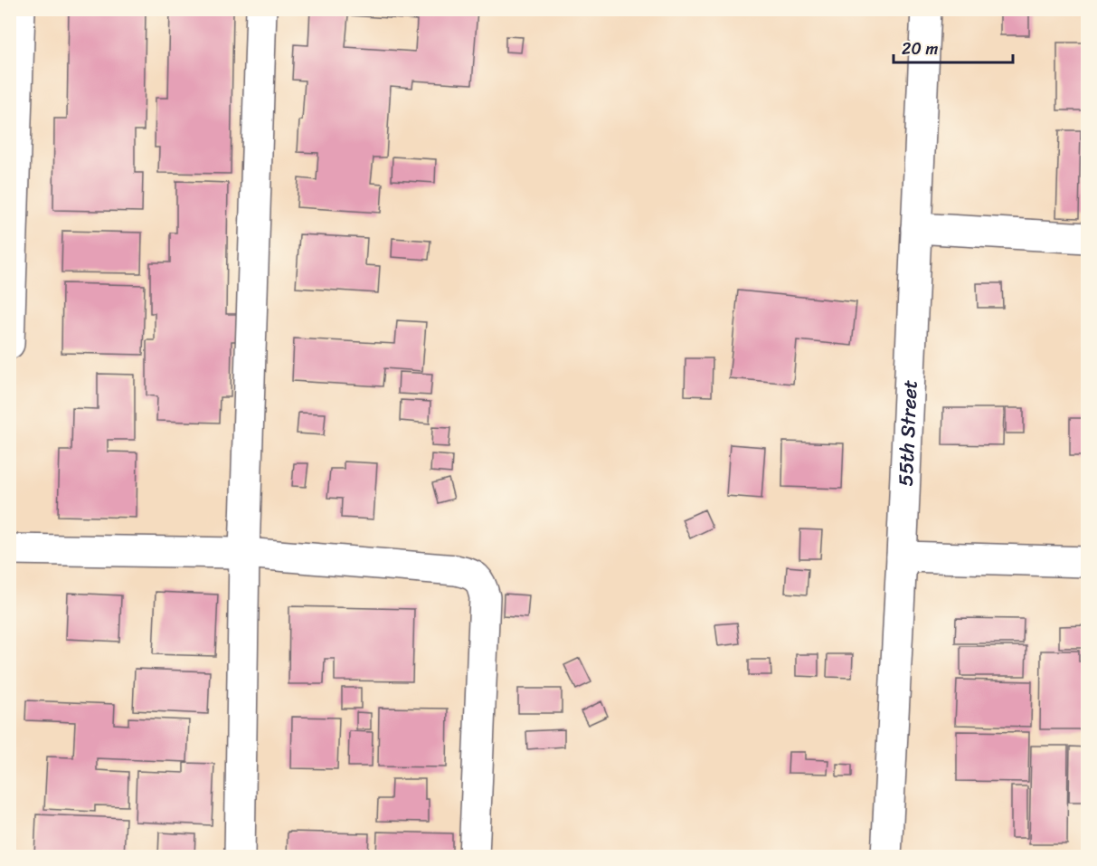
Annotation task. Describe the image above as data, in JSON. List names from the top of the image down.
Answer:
{
  "streets": {
    "street": ["55th Street"]
  },
  "scale_bar": "20 m"
}
